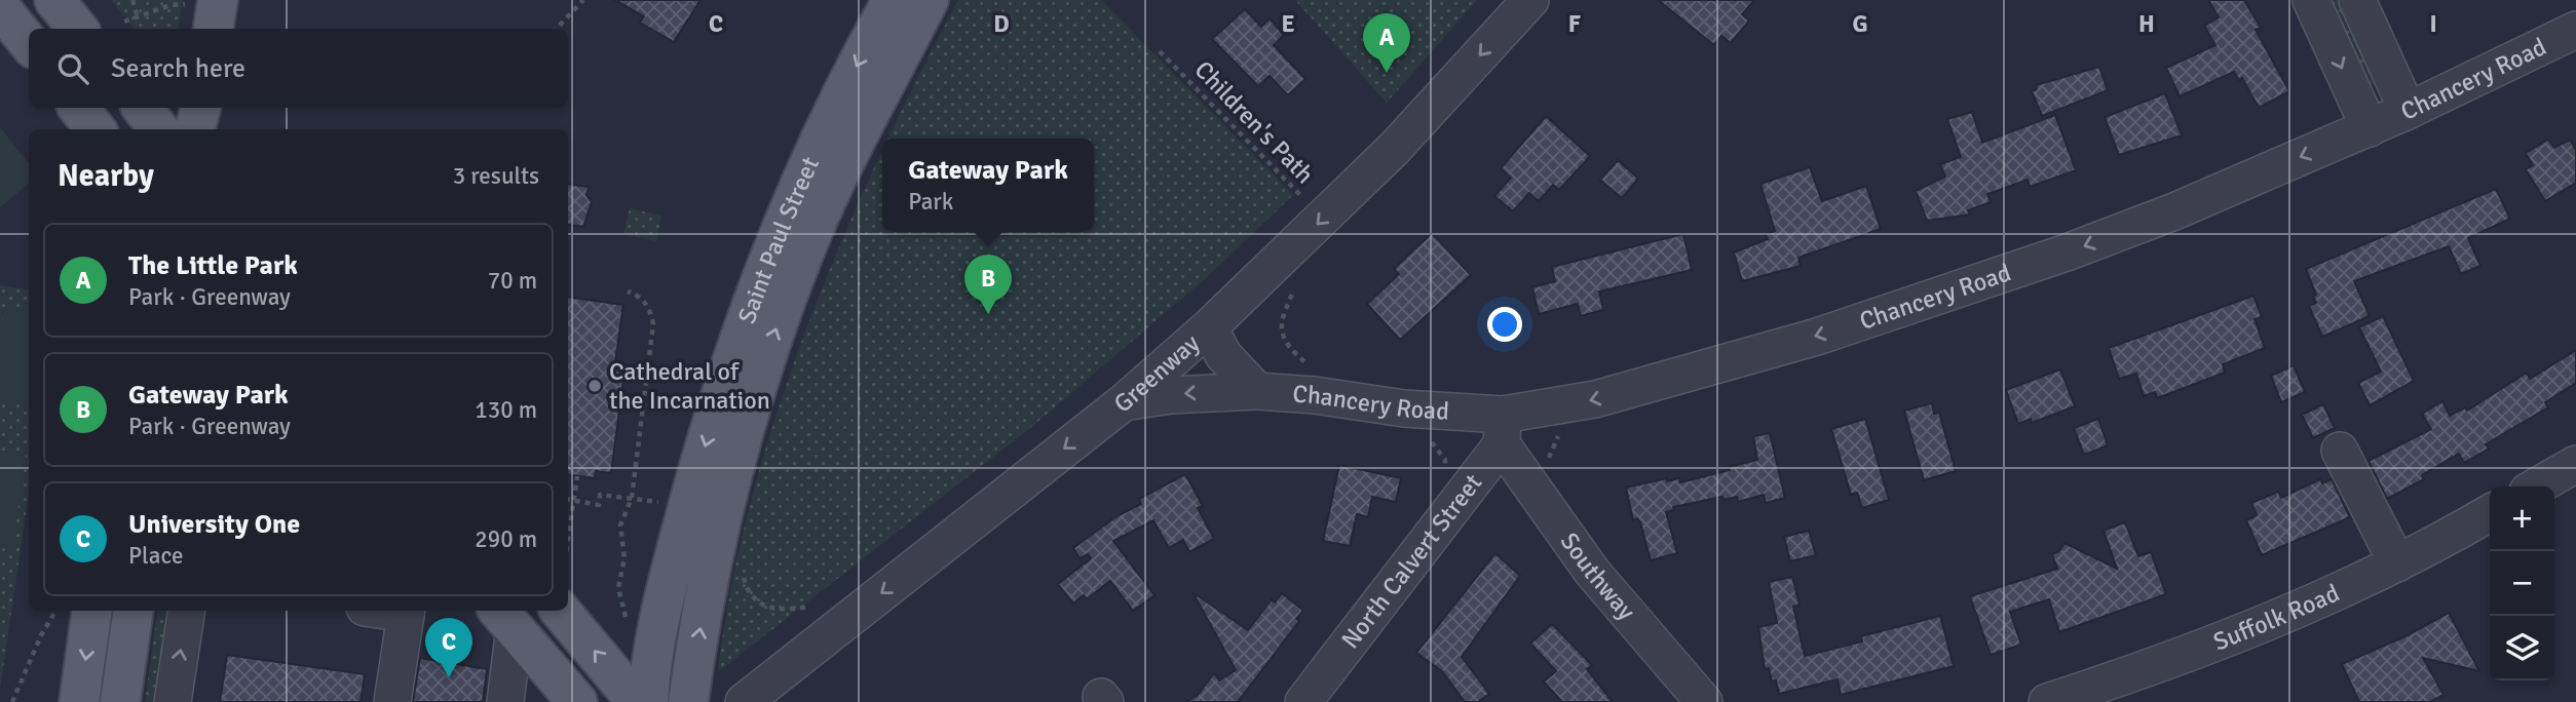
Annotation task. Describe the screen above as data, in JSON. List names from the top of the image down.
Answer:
{
  "streets": {
    "main road": ["Saint Paul Street"],
    "street": [
      "Chancery Road",
      "Greenway",
      "North Calvert Street",
      "Southway",
      "Suffolk Road"
    ],
    "path": ["Children's Path"]
  },
  "crossings": [
    ["Chancery Road", "Greenway"],
    ["Chancery Road", "North Calvert Street"],
    ["Chancery Road", "Southway"],
    ["Children's Path", "Greenway"],
    ["North Calvert Street", "Southway"]
  ],
  "one_way": ["Chancery Road", "Greenway"],
  "places": ["Cathedral of the Incarnation"],
  "page": {
    "pins": ["A", "B", "C"],
    "search": "Search here",
    "heading": ["Nearby", "3 results"],
    "popup": ["Gateway Park", "Park"],
    "list": [
      {
        "mark": "A",
        "name": "The Little Park",
        "note": "Park · Greenway",
        "value": "70 m"
      },
      {
        "mark": "B",
        "name": "Gateway Park",
        "note": "Park · Greenway",
        "value": "130 m"
      },
      {
        "mark": "C",
        "name": "University One",
        "note": "Place",
        "value": "290 m"
      }
    ],
    "map_buttons": ["+", "−"]
  },
  "grid": {
    "columns": [
      "C",
      "D",
      "E",
      "F",
      "G",
      "H",
      "I"
    ]
  }
}
